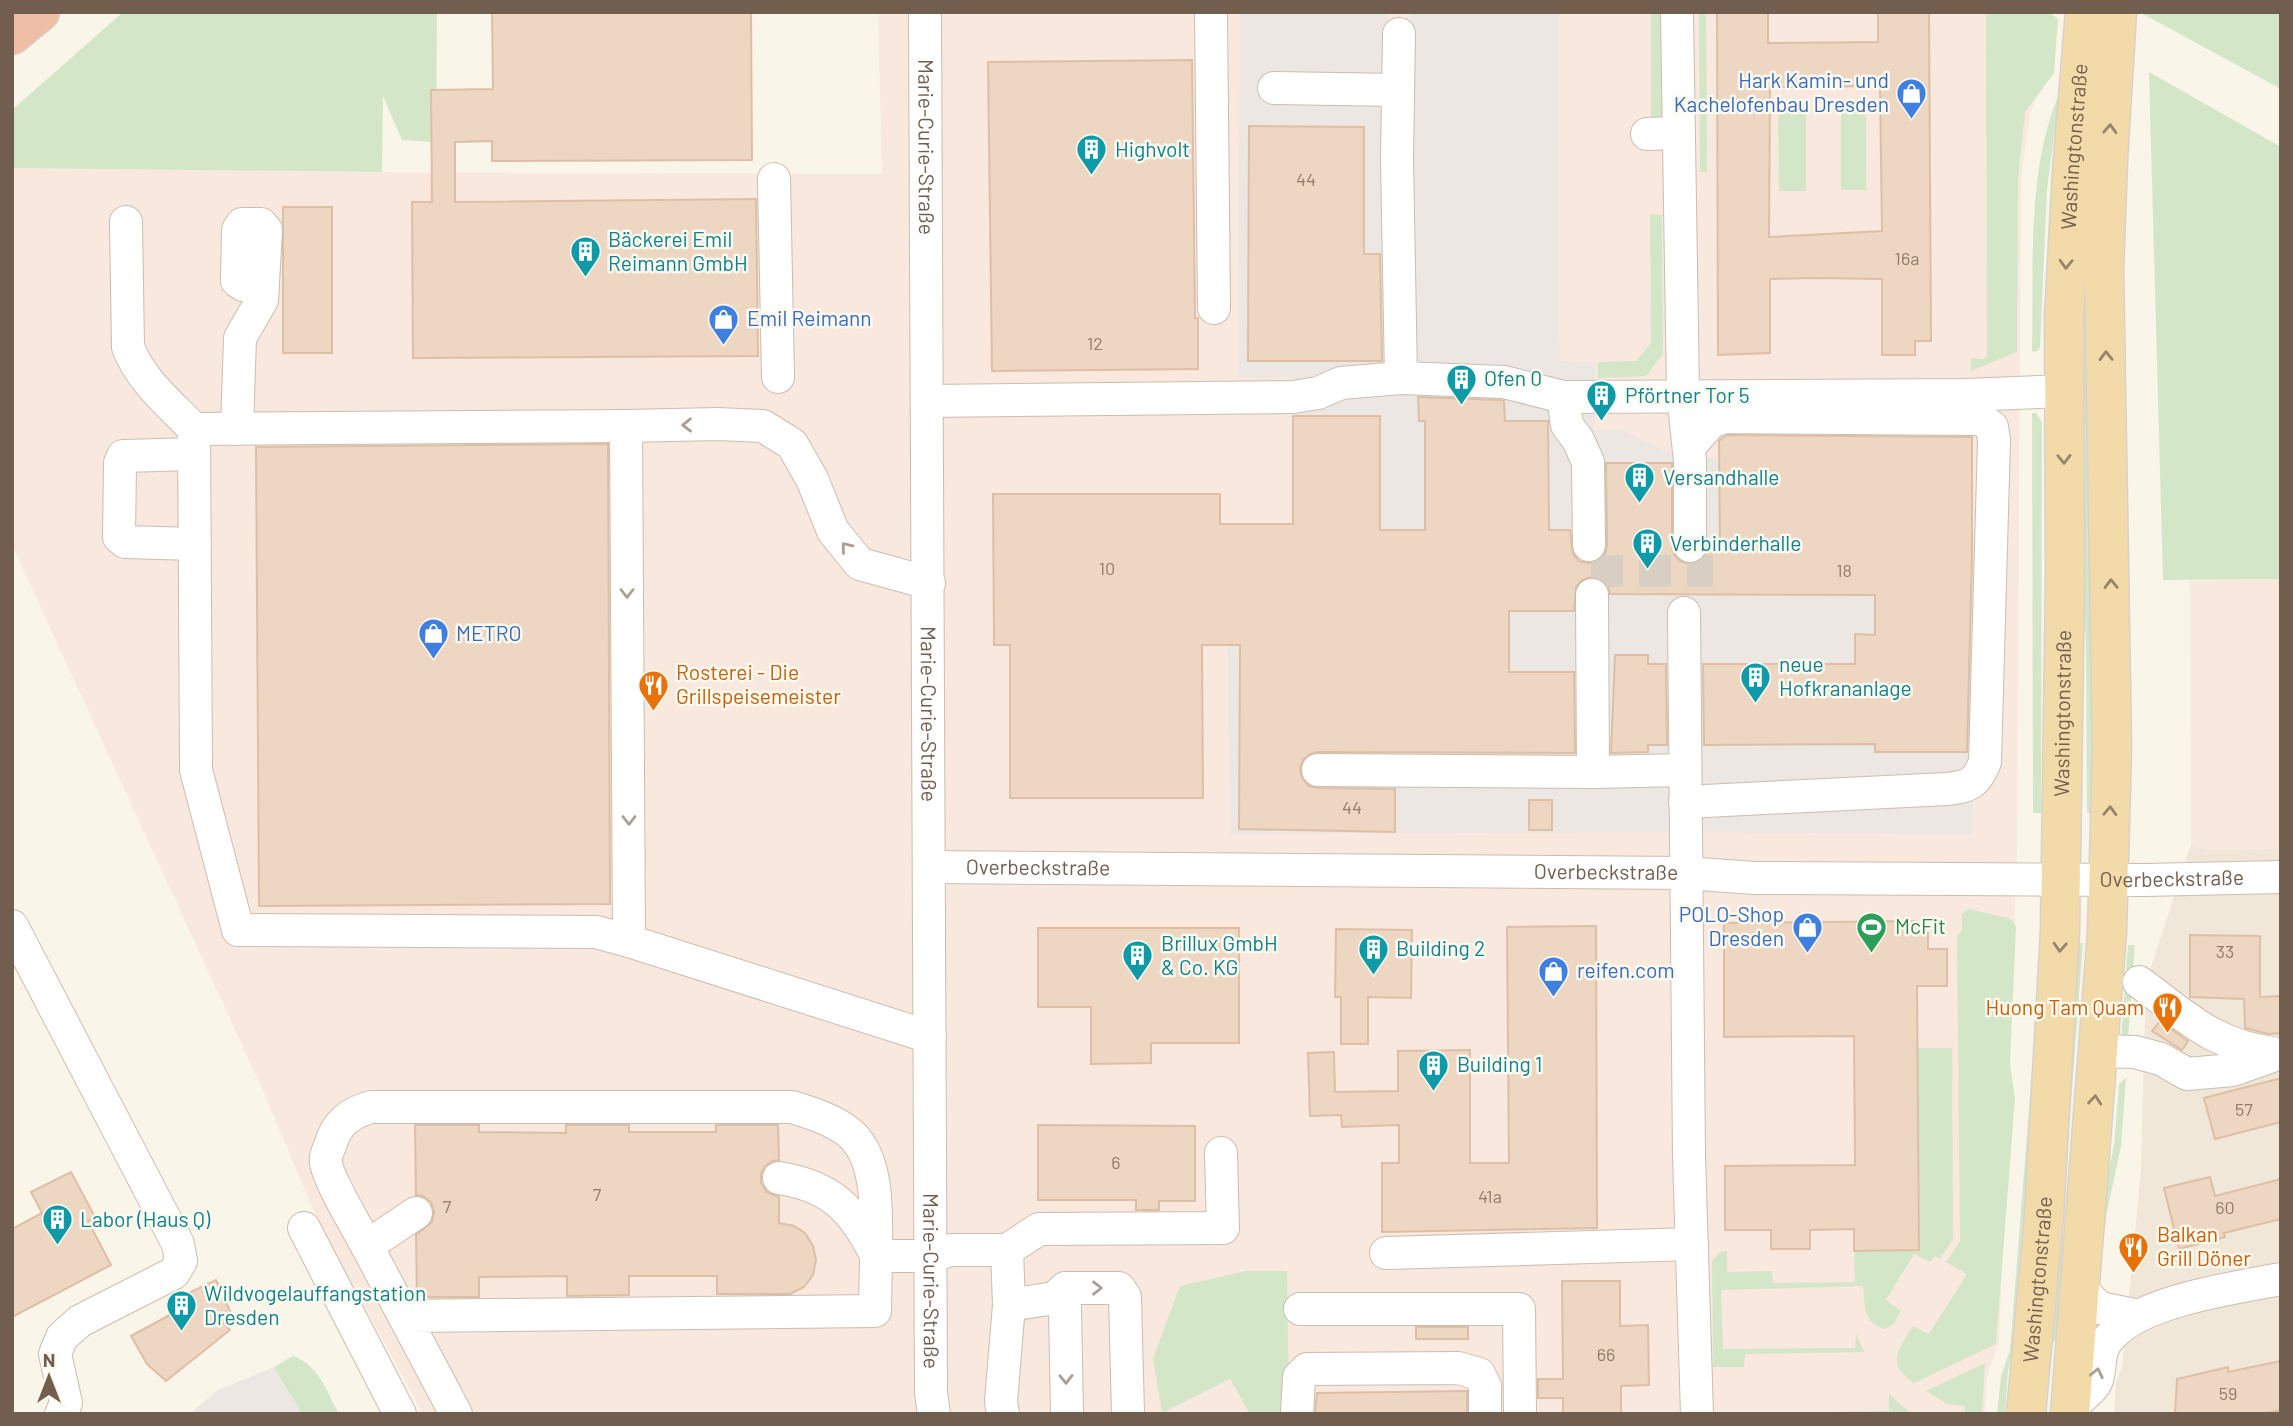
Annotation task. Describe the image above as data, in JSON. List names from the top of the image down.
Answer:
{
  "streets": {
    "main road": ["Washingtonstraße"],
    "street": ["Marie-Curie-Straße", "Overbeckstraße"]
  },
  "crossings": [
    ["Marie-Curie-Straße", "Overbeckstraße"],
    ["Washingtonstraße", "Overbeckstraße"]
  ],
  "places": {
    "shop": [
      "Hark Kamin- und Kachelofenbau Dresden",
      "Emil Reimann",
      "METRO",
      "POLO-Shop Dresden",
      "reifen.com"
    ],
    "building": [
      "Highvolt",
      "Bäckerei Emil Reimann GmbH",
      "Ofen 0",
      "Pförtner Tor 5",
      "Versandhalle",
      "Verbinderhalle",
      "neue Hofkrananlage",
      "Building 2",
      "Brillux GmbH & Co. KG",
      "Building 1",
      "Labor (Haus Q)",
      "Wildvogelauffangstation Dresden"
    ],
    "restaurant": ["Rosterei - Die Grillspeisemeister", "Huong Tam Quam", "Balkan Grill Döner"],
    "sports": ["McFit"]
  },
  "house_numbers": [
    "44",
    "16a",
    "12",
    "10",
    "18",
    "44",
    "33",
    "57",
    "6",
    "7",
    "41a",
    "7",
    "60",
    "66",
    "59"
  ],
  "north": "top"
}
